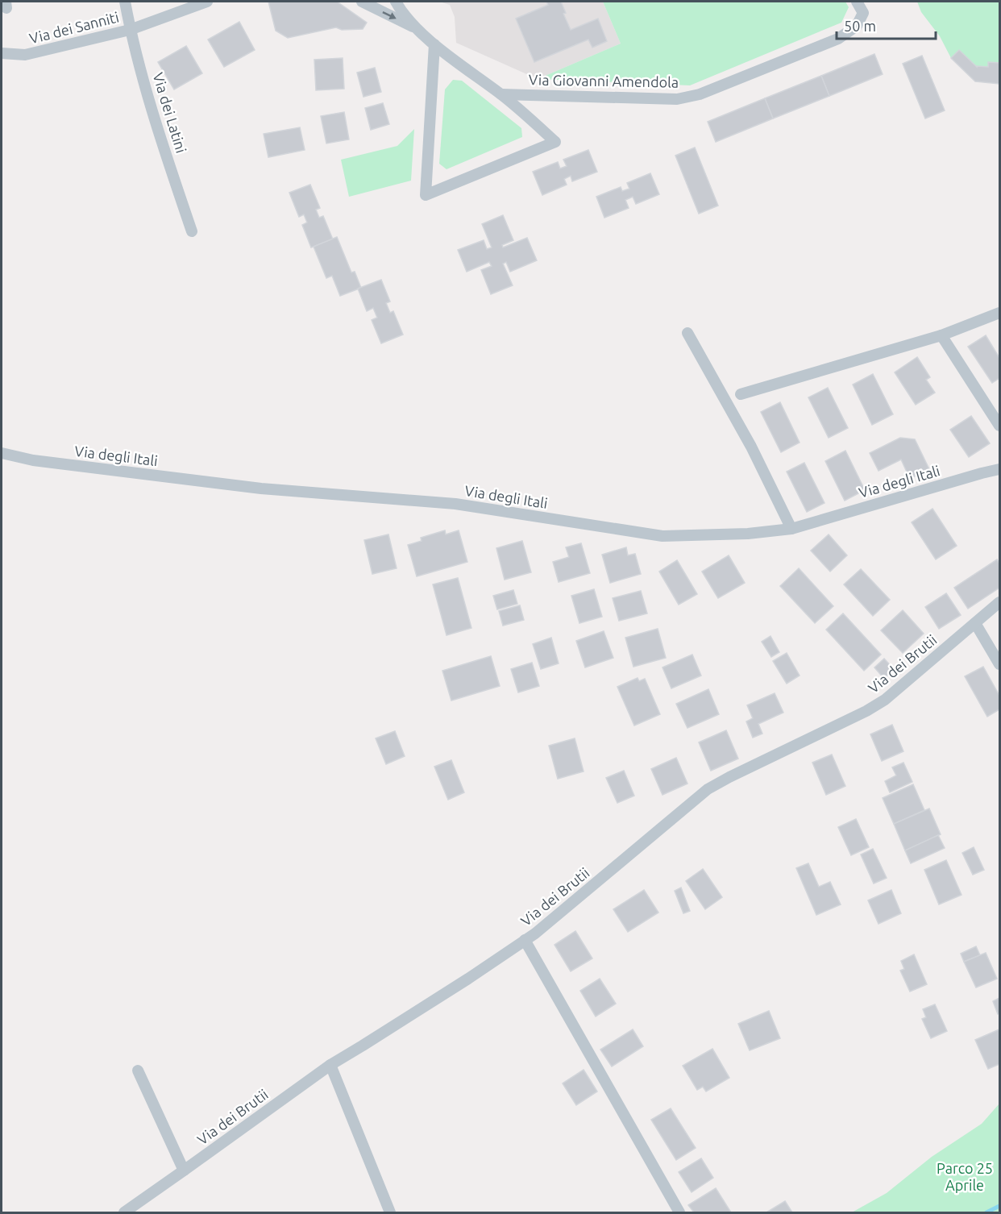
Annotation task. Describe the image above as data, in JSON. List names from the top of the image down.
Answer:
{
  "streets": {
    "street": [
      "Via dei Sanniti",
      "Via Giovanni Amendola",
      "Via dei Latini",
      "Via degli Itali",
      "Via dei Brutii"
    ]
  },
  "crossings": [
    ["Via dei Sanniti", "Via dei Latini"]
  ],
  "parks": ["Parco 25 Aprile"],
  "scale_bar": "50 m"
}
